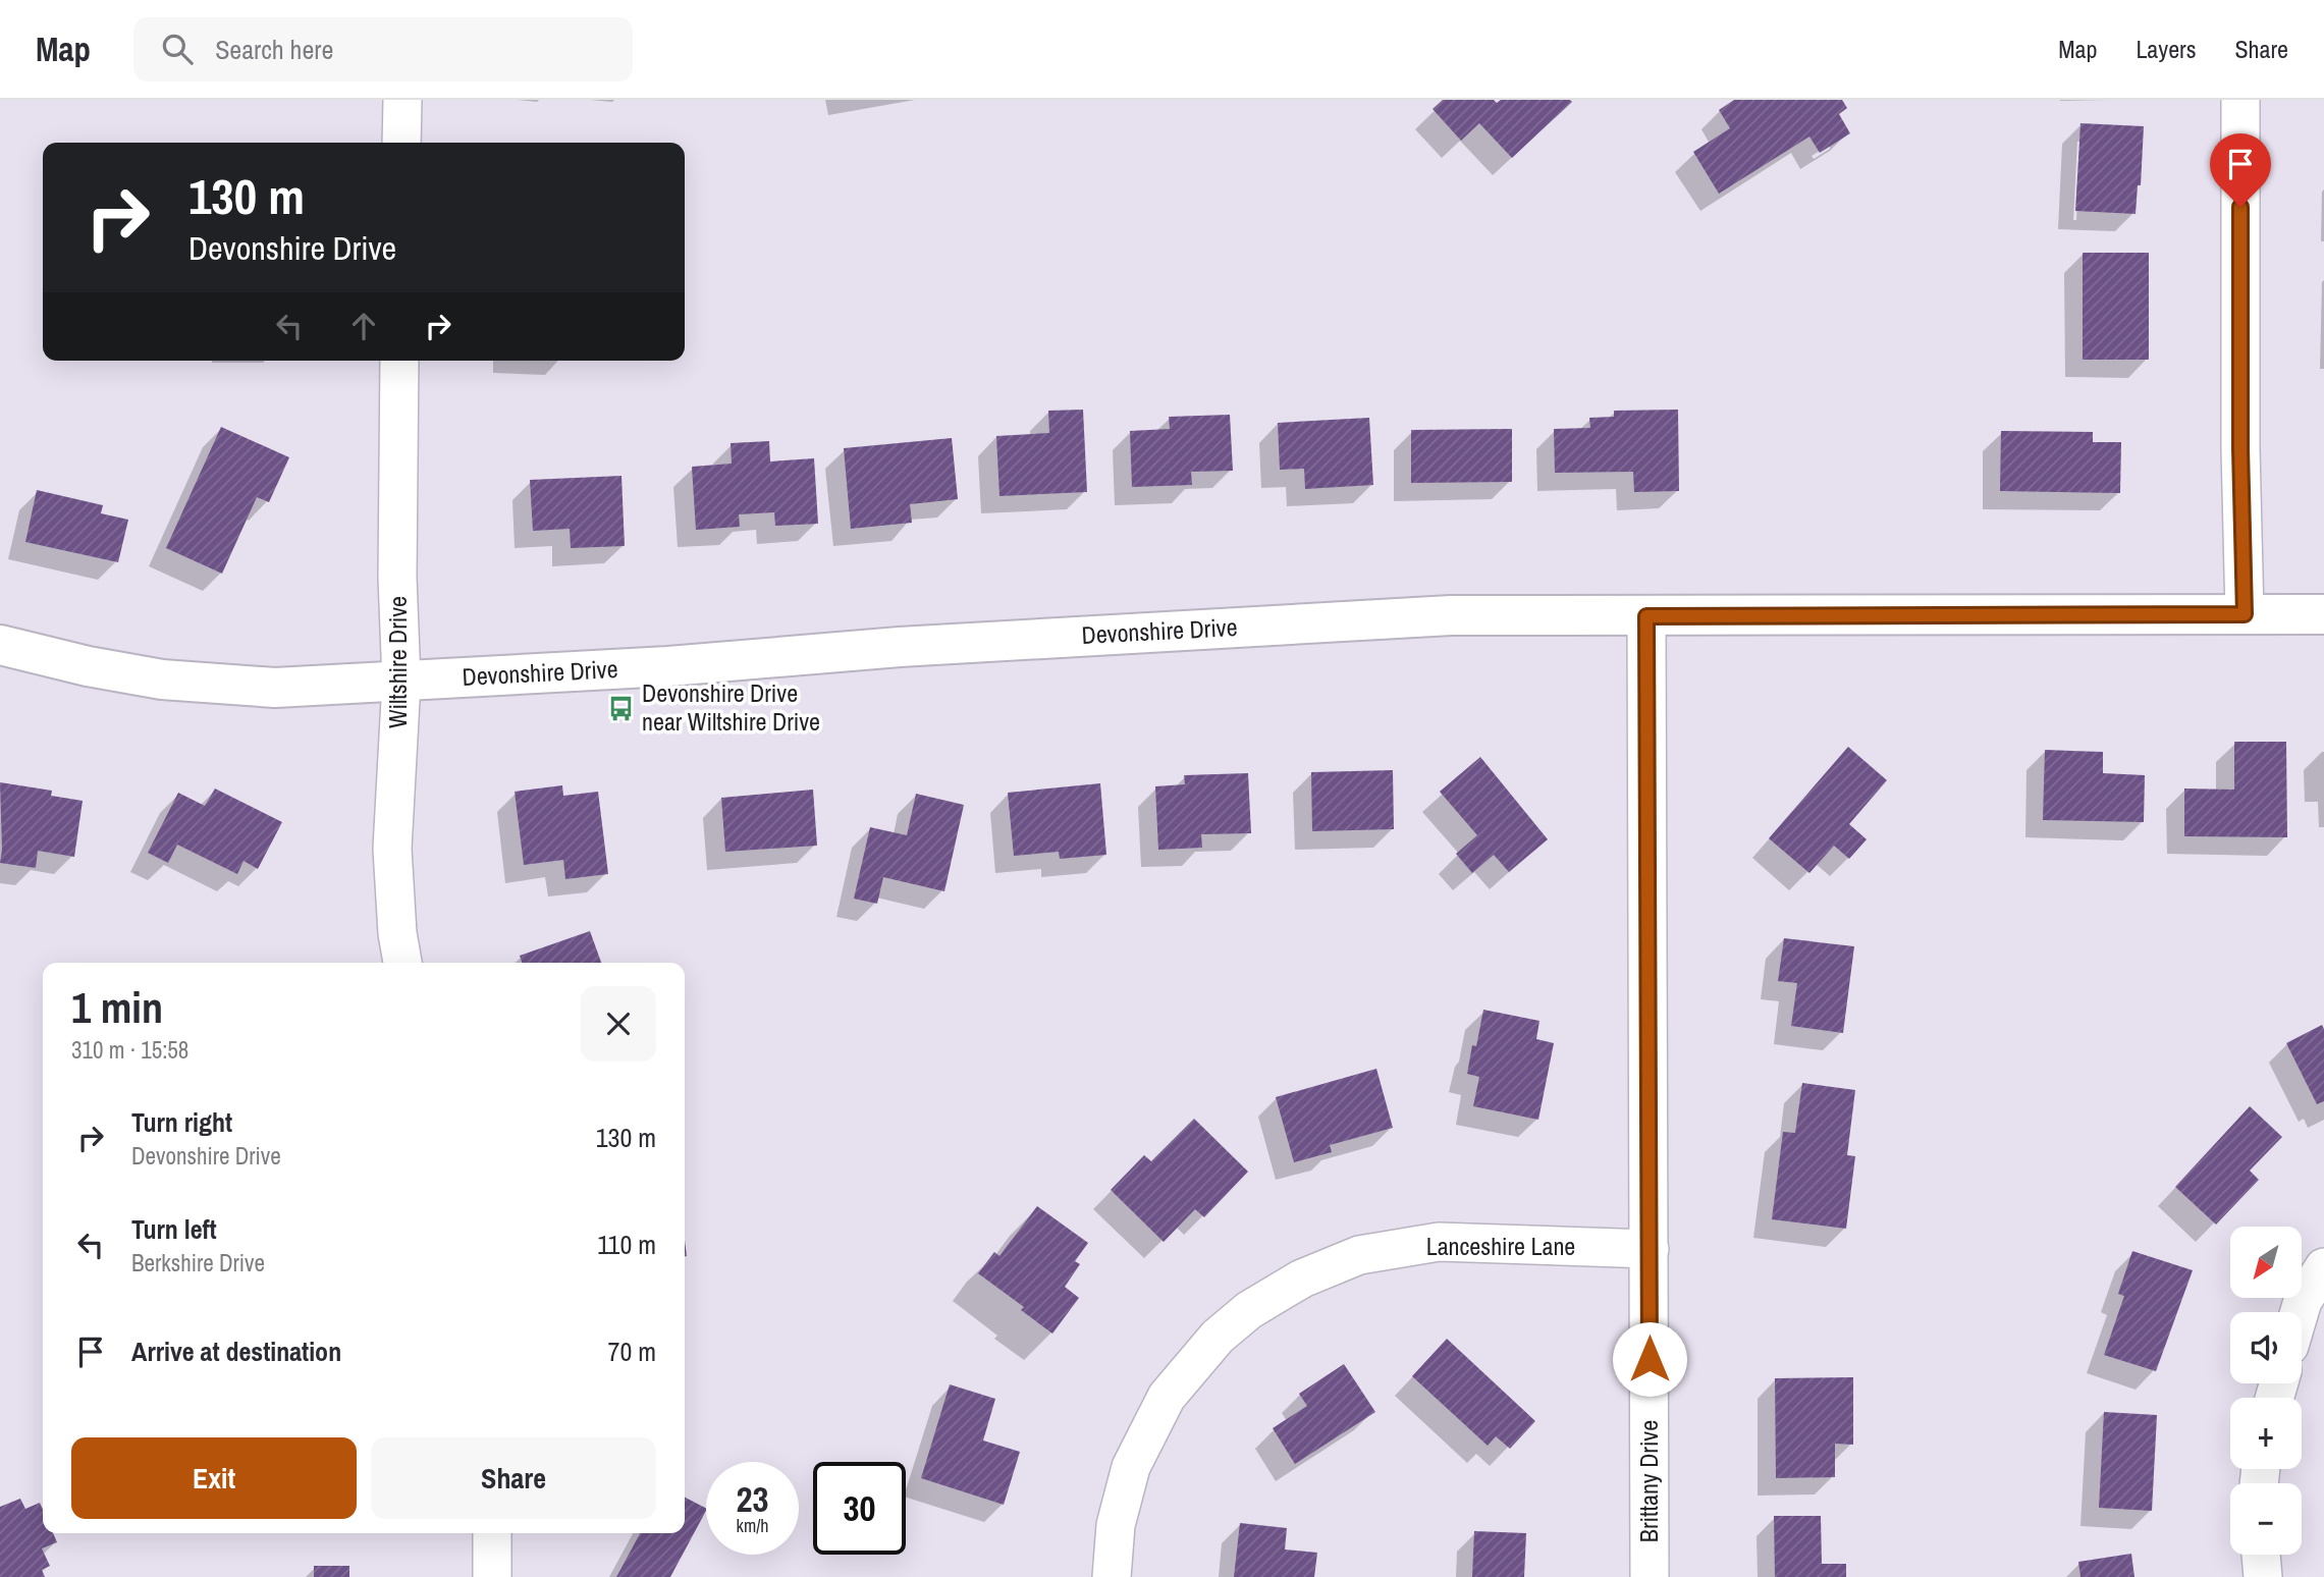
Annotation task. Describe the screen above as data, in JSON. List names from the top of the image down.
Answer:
{
  "streets": {
    "street": [
      "Devonshire Drive",
      "Wiltshire Drive",
      "Lanceshire Lane",
      "Brittany Drive"
    ]
  },
  "crossings": [
    ["Devonshire Drive", "Wiltshire Drive"],
    ["Devonshire Drive", "Brittany Drive"],
    ["Lanceshire Lane", "Brittany Drive"]
  ],
  "places": {
    "bus stop": ["Devonshire Drive near Wiltshire Drive"]
  },
  "north": "bottom left",
  "page": {
    "header": "Map",
    "search": "Search here",
    "nav": ["Map", "Layers", "Share"],
    "turn": ["130 m", "Devonshire Drive"],
    "heading": ["1 min", "310 m · 15:58"],
    "list": [
      {
        "name": "Turn right",
        "note": "Devonshire Drive",
        "value": "130 m"
      },
      {
        "name": "Turn left",
        "note": "Berkshire Drive",
        "value": "110 m"
      },
      {
        "name": "Arrive at destination",
        "value": "70 m"
      }
    ],
    "map_buttons": ["+", "−"],
    "buttons": ["Exit", "Share"],
    "speed": "23 km/h",
    "limit": "30"
  }
}
